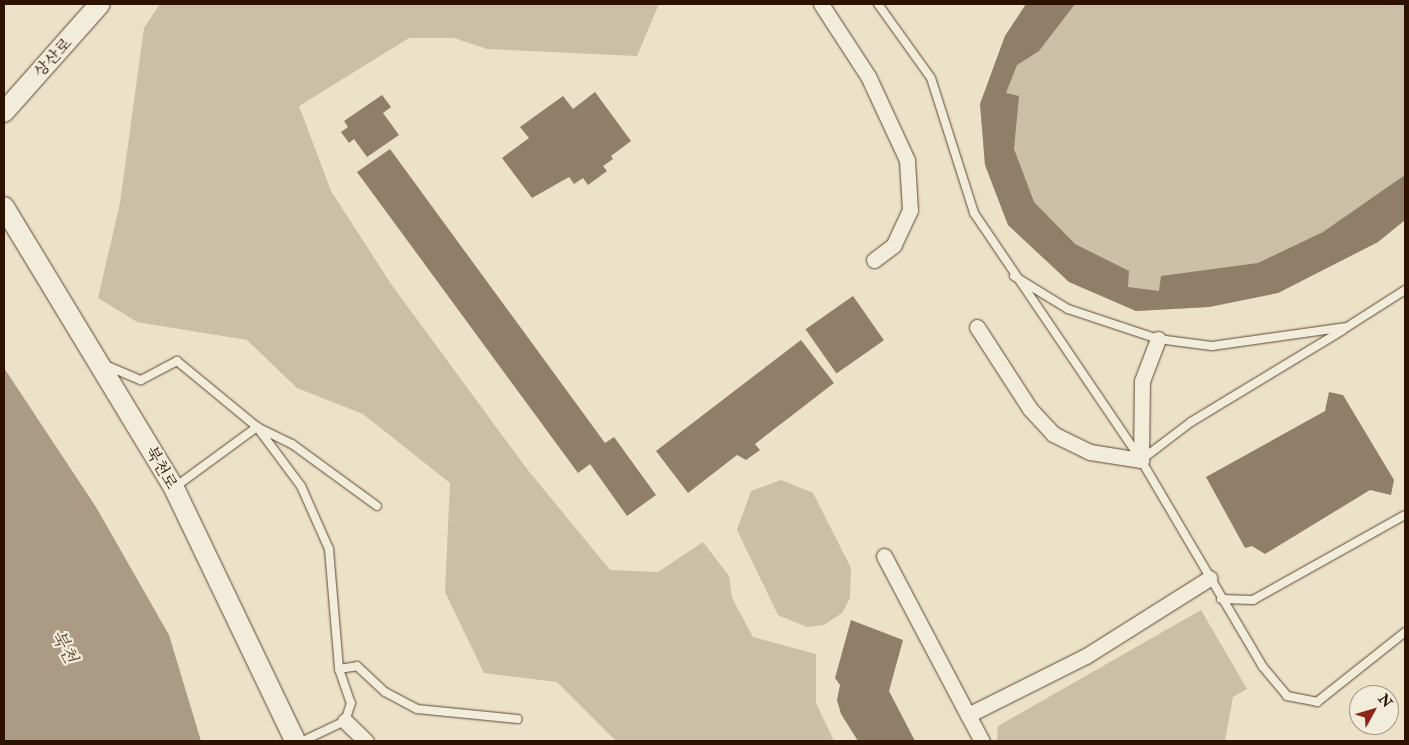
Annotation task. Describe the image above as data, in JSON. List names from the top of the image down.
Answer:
{
  "streets": {
    "street": ["상산로", "북천로"]
  },
  "water": ["북천"],
  "north": "top right"
}
